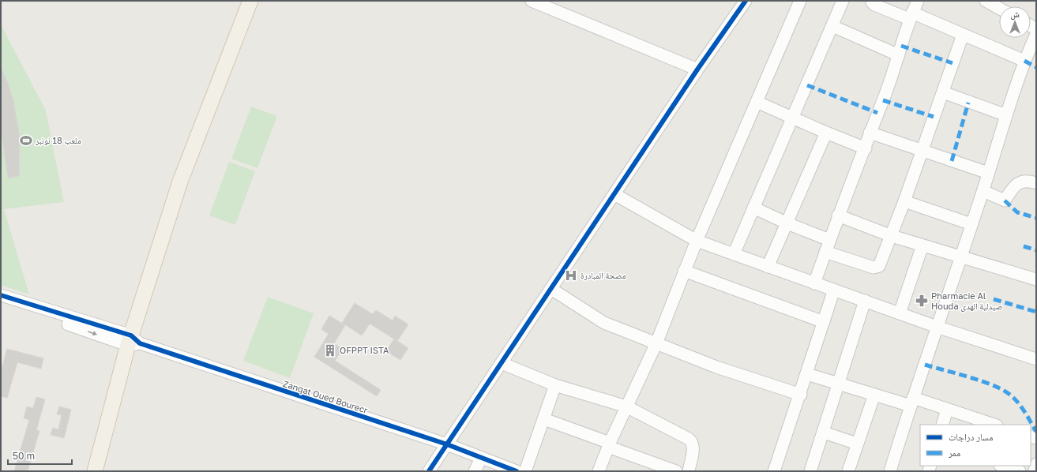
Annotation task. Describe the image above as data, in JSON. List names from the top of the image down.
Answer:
{
  "streets": {
    "street": ["Zanqat Oued Bourecr"]
  },
  "places": {
    "sports": ["ملعب 18 نونبر"],
    "hospital": ["مصحة المبادرة"],
    "pharmacy": ["Pharmacie Al Houda صيدلية الهدى"],
    "building": ["OFPPT ISTA"]
  },
  "legend": ["مسار دراجات", "ممر"],
  "scale_bar": "50 m",
  "north": "top"
}
